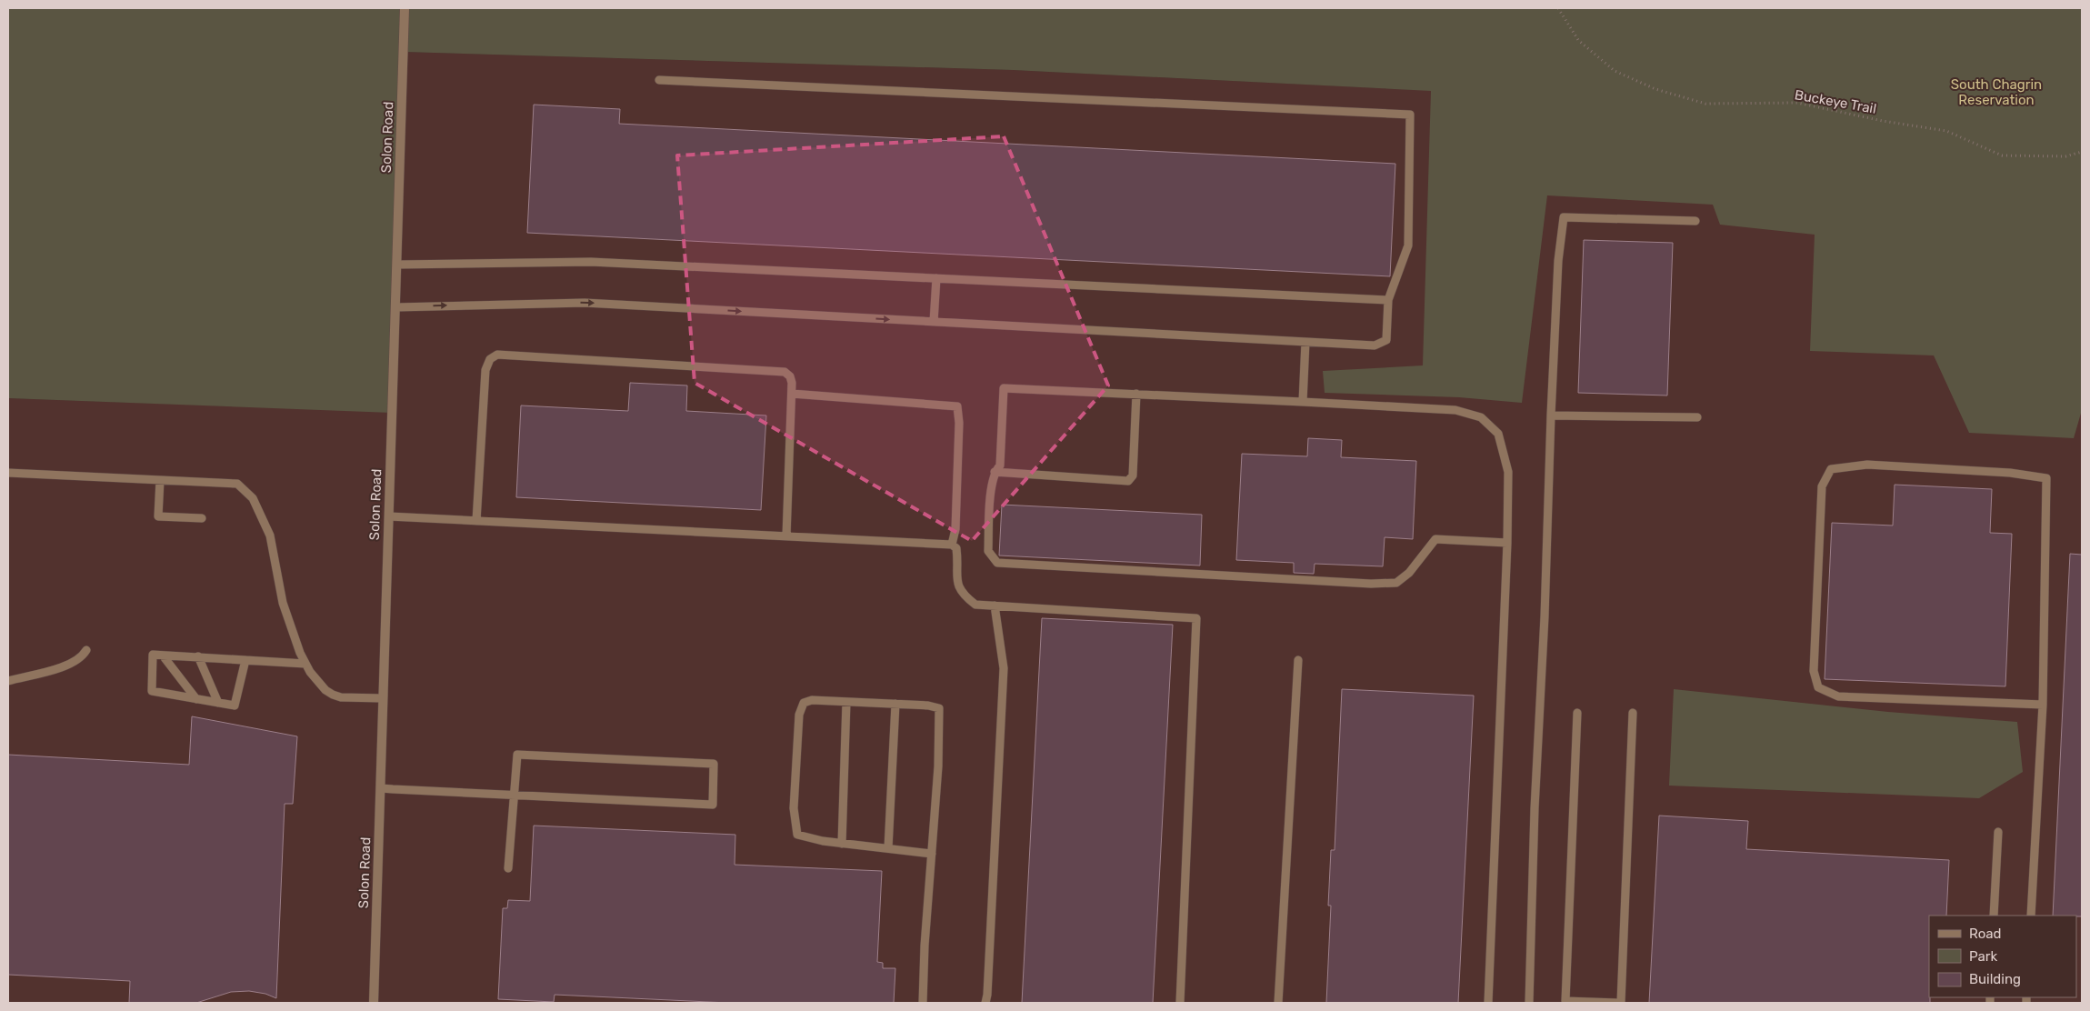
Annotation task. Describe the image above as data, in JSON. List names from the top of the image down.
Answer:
{
  "streets": {
    "street": ["Solon Road"],
    "path": ["Buckeye Trail"]
  },
  "parks": ["South Chagrin Reservation"],
  "legend": ["Road", "Park", "Building"]
}
